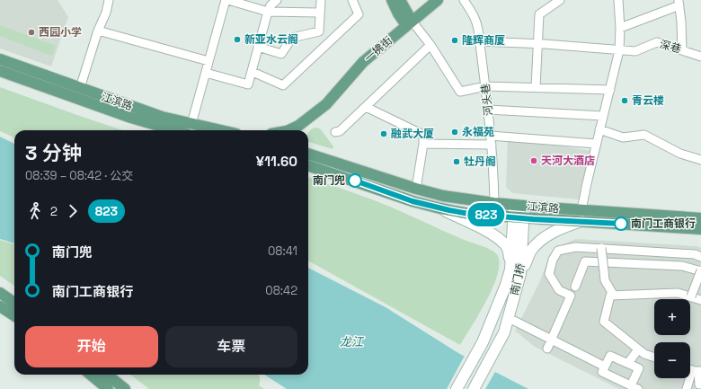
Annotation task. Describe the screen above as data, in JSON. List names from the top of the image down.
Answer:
{
  "streets": {
    "main road": ["一拂街", "江滨路"],
    "street": ["深巷", "河头巷", "南门桥"]
  },
  "crossings": [
    ["深巷", "河头巷"],
    ["河头巷", "江滨路"],
    ["江滨路", "南门桥"]
  ],
  "water": ["龙江"],
  "places": [
    "西园小学",
    "新亚水云阁",
    "隆辉商厦",
    "青云楼",
    "永福苑",
    "融武大厦",
    "天河大酒店",
    "牡丹阁",
    "南门兜",
    "南门工商银行"
  ],
  "lines": ["bus line 823"],
  "page": {
    "on_map": "823",
    "heading": ["3 分钟", "08:39 – 08:42 · 公交", "¥11.60"],
    "legs": ["2", "823"],
    "list": [
      {
        "name": "南门兜",
        "value": "08:41"
      },
      {
        "name": "南门工商银行",
        "value": "08:42"
      }
    ],
    "map_buttons": ["+", "−"],
    "buttons": ["开始", "车票"]
  }
}
